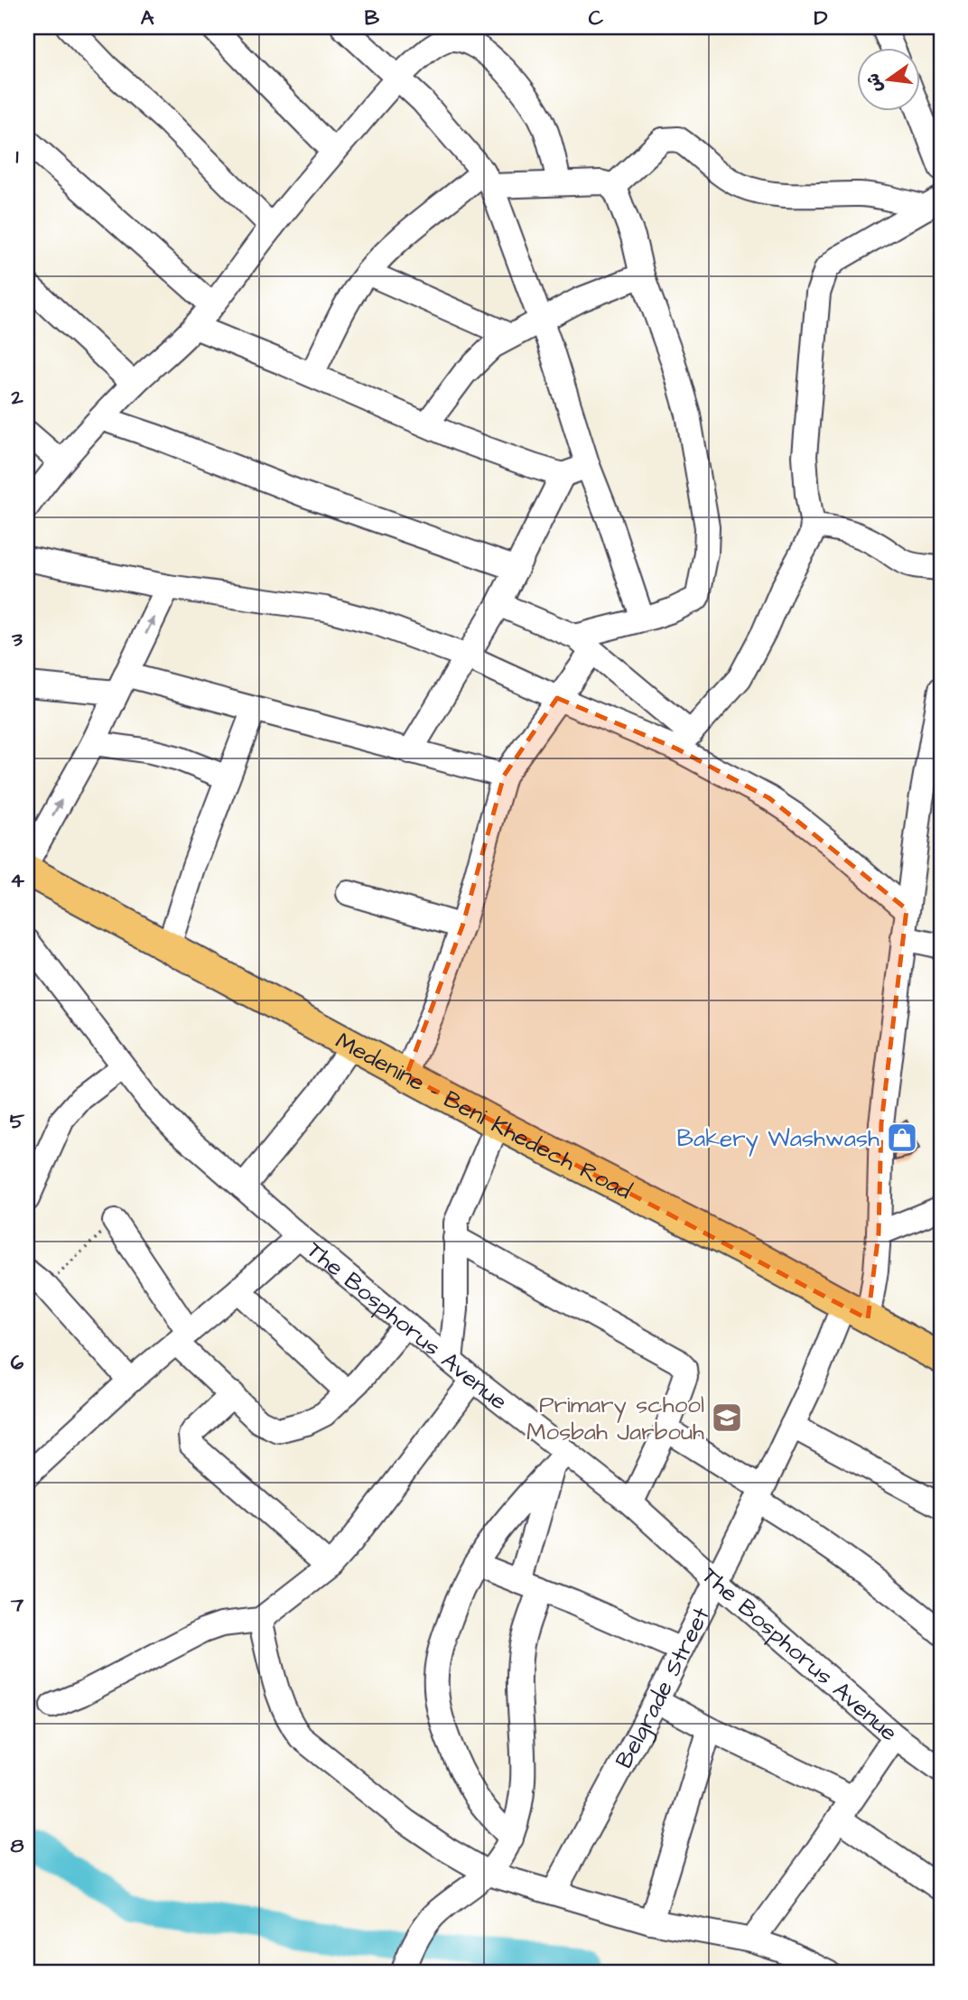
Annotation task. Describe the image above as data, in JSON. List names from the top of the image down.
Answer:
{
  "streets": {
    "main road": ["Medenine - Beni Khedech Road"],
    "street": ["The Bosphorus Avenue", "Belgrade Street"]
  },
  "crossings": [
    ["Medenine - Beni Khedech Road", "Belgrade Street"],
    ["The Bosphorus Avenue", "Belgrade Street"]
  ],
  "places": {
    "shop": ["Bakery Washwash"],
    "school or university": ["Primary school Mosbah Jarbouh"]
  },
  "north": "left",
  "grid": {
    "columns": [
      "A",
      "B",
      "C",
      "D"
    ],
    "rows": [
      "1",
      "2",
      "3",
      "4",
      "5",
      "6",
      "7",
      "8"
    ]
  }
}
